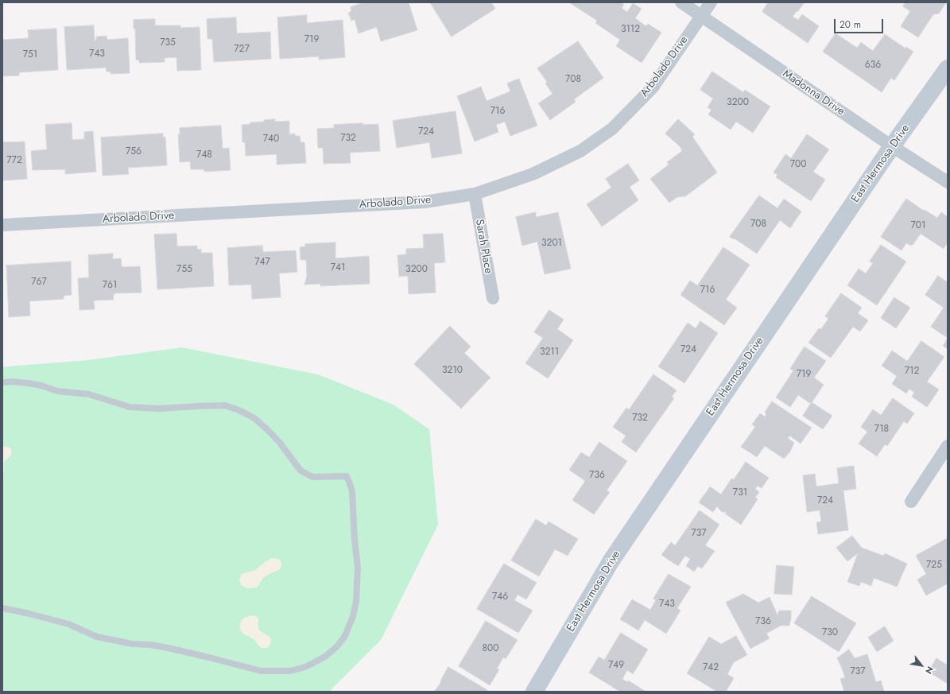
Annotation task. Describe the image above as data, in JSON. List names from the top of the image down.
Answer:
{
  "streets": {
    "street": [
      "Arbolado Drive",
      "Madonna Drive",
      "East Hermosa Drive",
      "Sarah Place"
    ]
  },
  "crossings": [
    ["Arbolado Drive", "Madonna Drive"],
    ["Arbolado Drive", "Sarah Place"],
    ["Madonna Drive", "East Hermosa Drive"]
  ],
  "house_numbers": [
    "3112",
    "719",
    "735",
    "727",
    "743",
    "751",
    "636",
    "708",
    "3200",
    "716",
    "724",
    "732",
    "740",
    "756",
    "748",
    "772",
    "700",
    "708",
    "701",
    "3201",
    "747",
    "741",
    "755",
    "3200",
    "767",
    "761",
    "716",
    "724",
    "3211",
    "3210",
    "712",
    "719",
    "732",
    "718",
    "736",
    "731",
    "724",
    "737",
    "725",
    "746",
    "743",
    "736",
    "730",
    "800",
    "749",
    "742",
    "737"
  ],
  "scale_bar": "20 m",
  "north": "bottom right"
}
